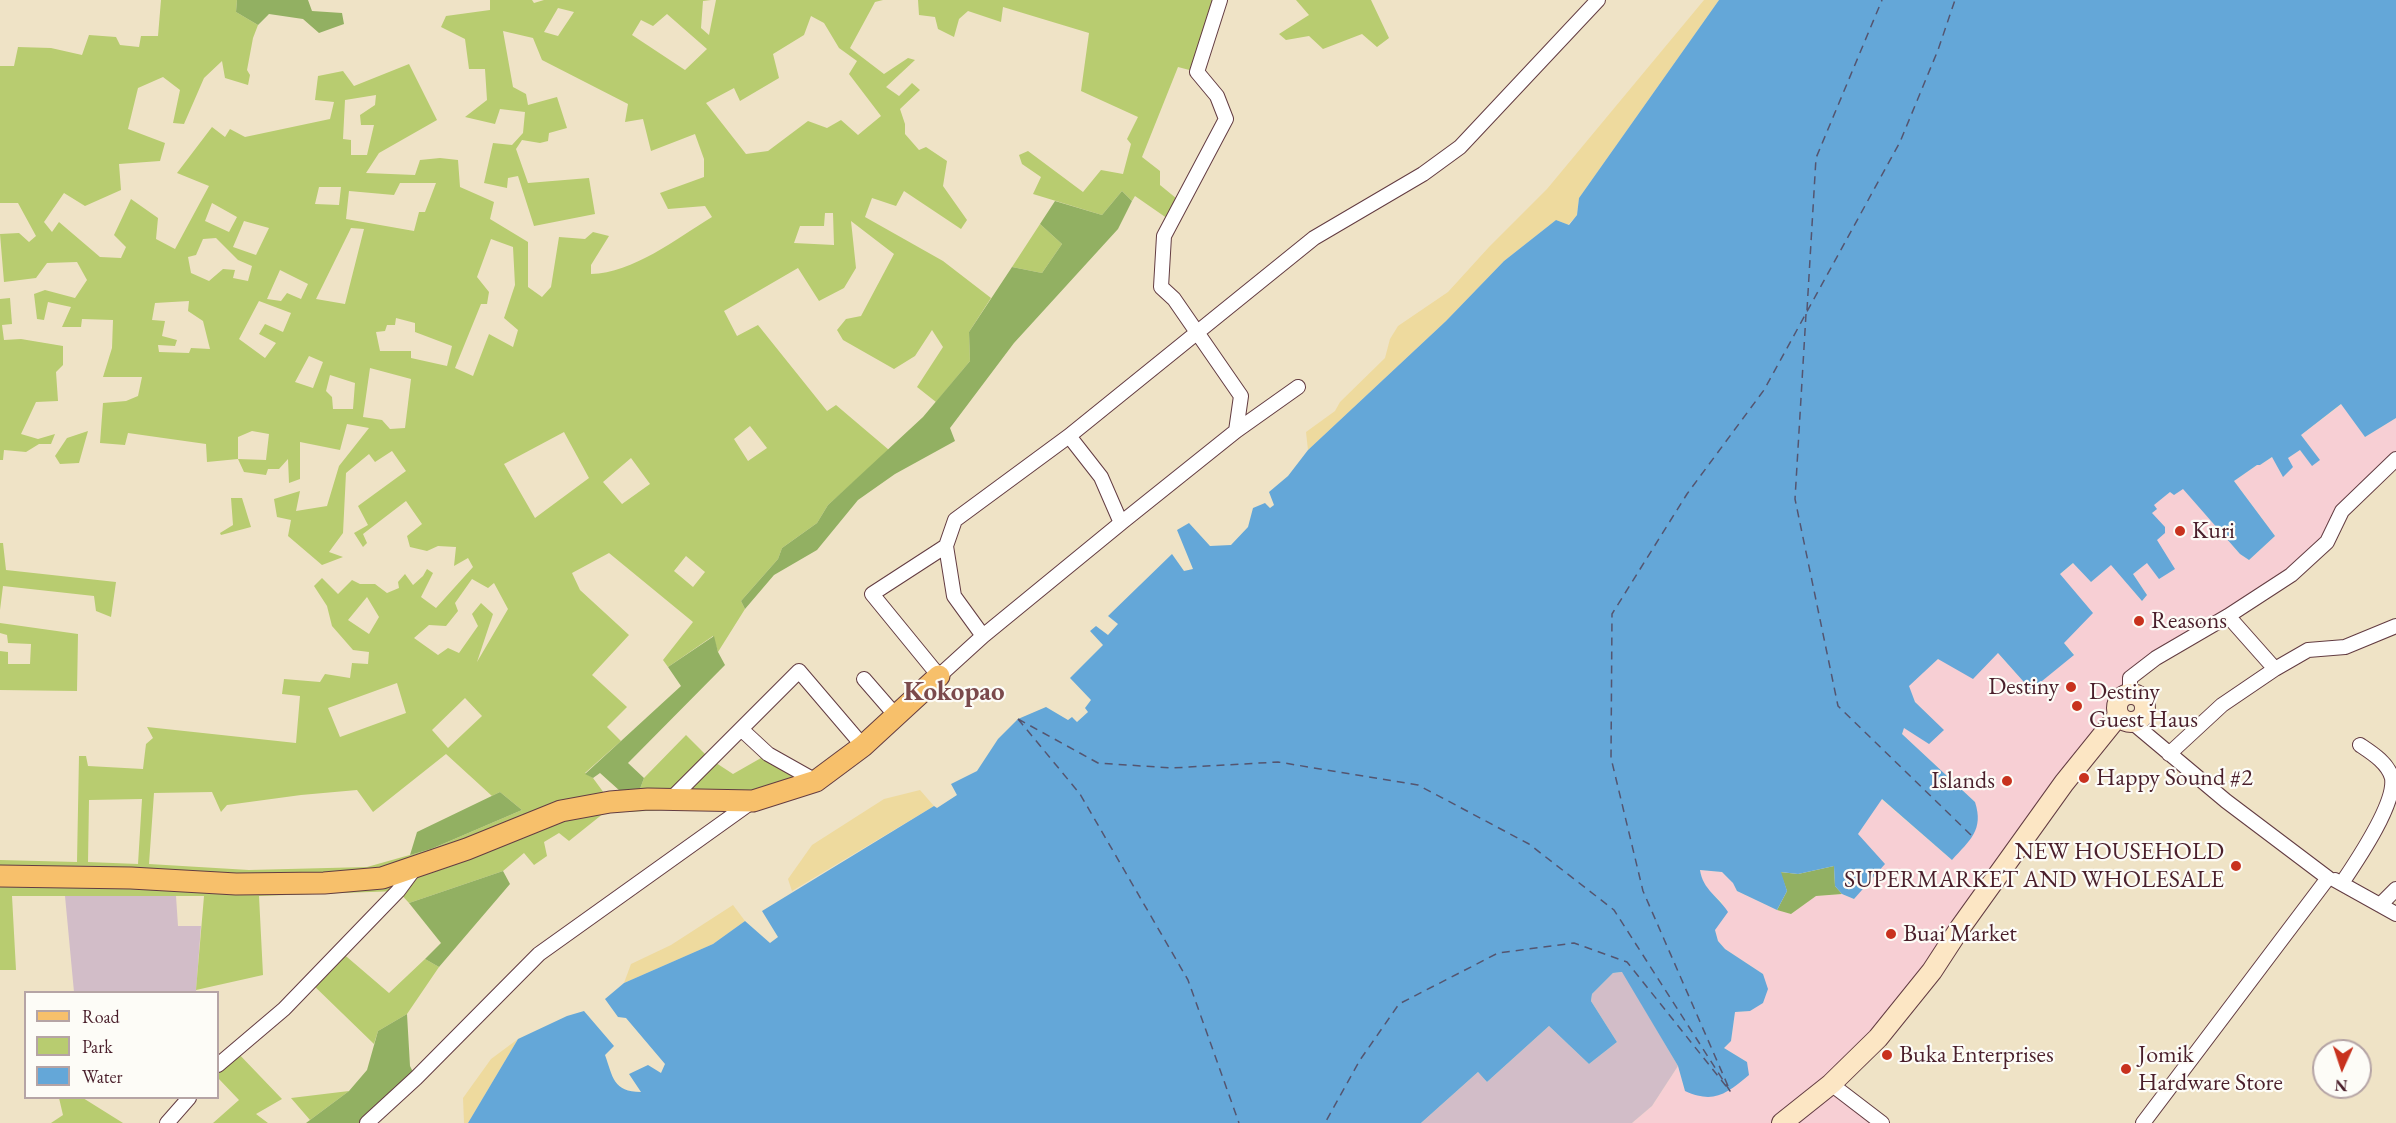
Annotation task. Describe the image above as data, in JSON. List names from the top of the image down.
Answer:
{
  "districts": ["Kokopao"],
  "places": [
    "Kuri",
    "Reasons",
    "Destiny",
    "Destiny Guest Haus",
    "Happy Sound #2",
    "Islands",
    "NEW HOUSEHOLD SUPERMARKET AND WHOLESALE",
    "Buai Market",
    "Buka Enterprises",
    "Jomik Hardware Store"
  ],
  "legend": ["Road", "Park", "Water"],
  "north": "bottom"
}
